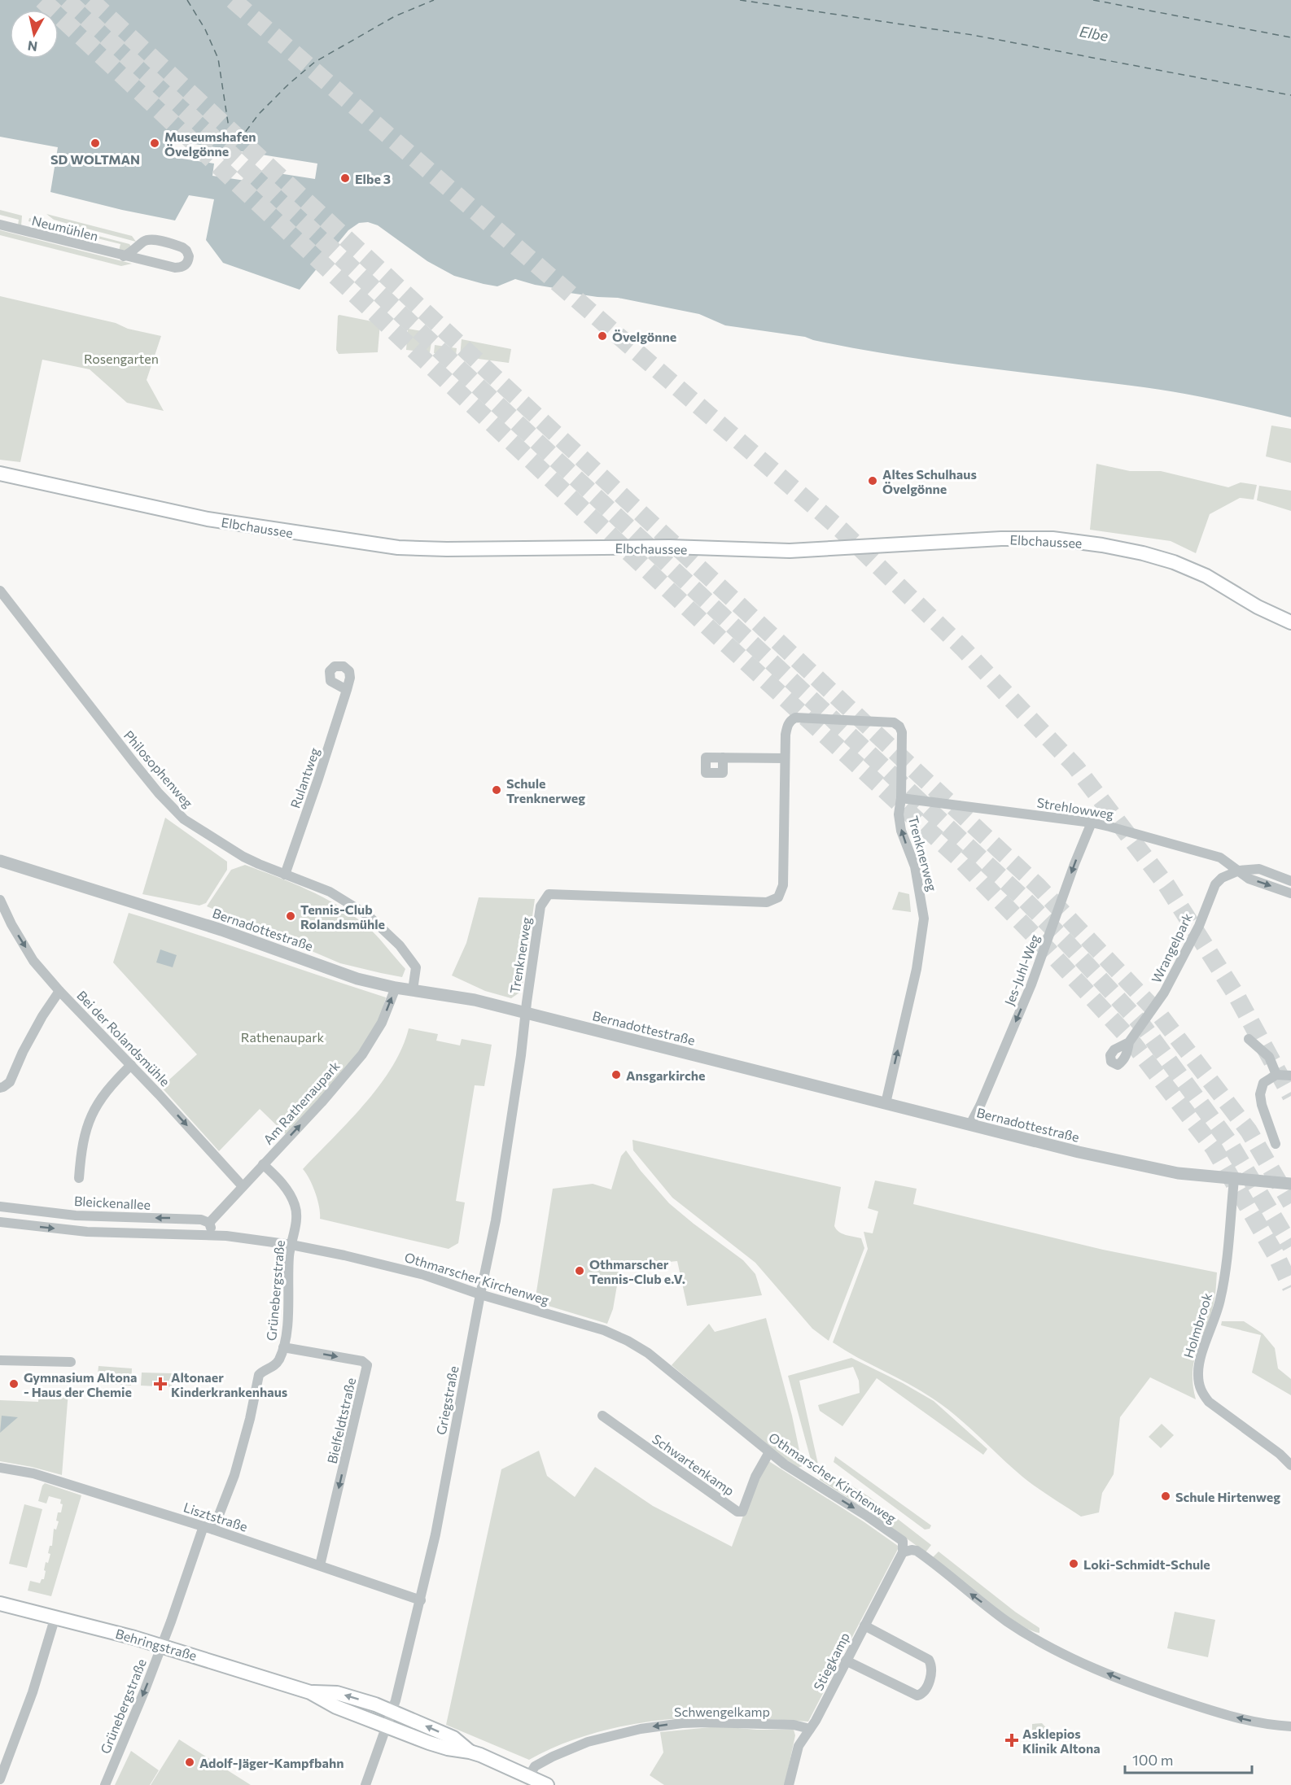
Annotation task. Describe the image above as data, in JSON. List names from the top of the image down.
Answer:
{
  "streets": {
    "main road": ["Elbchaussee", "Behringstraße"],
    "street": [
      "Neumühlen",
      "Philosophenweg",
      "Rulantweg",
      "Strehlowweg",
      "Trenknerweg",
      "Bernadottestraße",
      "Wrangelpark",
      "Jes-Juhl-Weg",
      "Bei der Rolandsmühle",
      "Am Rathenaupark",
      "Bleickenallee",
      "Othmarscher Kirchenweg",
      "Grünebergstraße",
      "Holmbrook",
      "Griegstraße",
      "Bielfeldtstraße",
      "Schwartenkamp",
      "Lisztstraße",
      "Stiegkamp",
      "Schwengelkamp"
    ]
  },
  "crossings": [
    ["Philosophenweg", "Rulantweg"],
    ["Philosophenweg", "Bernadottestraße"],
    ["Strehlowweg", "Trenknerweg"],
    ["Strehlowweg", "Wrangelpark"],
    ["Strehlowweg", "Jes-Juhl-Weg"],
    ["Trenknerweg", "Bernadottestraße"],
    ["Trenknerweg", "Griegstraße"],
    ["Bernadottestraße", "Jes-Juhl-Weg"],
    ["Bernadottestraße", "Am Rathenaupark"],
    ["Bernadottestraße", "Holmbrook"],
    ["Bernadottestraße", "Griegstraße"],
    ["Bei der Rolandsmühle", "Am Rathenaupark"],
    ["Am Rathenaupark", "Bleickenallee"],
    ["Am Rathenaupark", "Grünebergstraße"],
    ["Othmarscher Kirchenweg", "Grünebergstraße"],
    ["Othmarscher Kirchenweg", "Griegstraße"],
    ["Othmarscher Kirchenweg", "Schwartenkamp"],
    ["Othmarscher Kirchenweg", "Stiegkamp"],
    ["Grünebergstraße", "Bielfeldtstraße"],
    ["Grünebergstraße", "Lisztstraße"],
    ["Grünebergstraße", "Behringstraße"],
    ["Griegstraße", "Lisztstraße"],
    ["Griegstraße", "Behringstraße"],
    ["Bielfeldtstraße", "Lisztstraße"],
    ["Behringstraße", "Schwengelkamp"],
    ["Stiegkamp", "Schwengelkamp"]
  ],
  "one_way": [
    "Jes-Juhl-Weg",
    "Bei der Rolandsmühle",
    "Am Rathenaupark",
    "Schwengelkamp"
  ],
  "water": ["Elbe"],
  "parks": ["Rosengarten", "Rathenaupark"],
  "places": {
    "other": [
      "SD WOLTMAN",
      "Museumshafen Övelgönne",
      "Elbe 3",
      "Övelgönne",
      "Altes Schulhaus Övelgönne",
      "Schule Trenknerweg",
      "Tennis-Club Rolandsmühle",
      "Ansgarkirche",
      "Othmarscher Tennis-Club e.V.",
      "Gymnasium Altona - Haus der Chemie",
      "Schule Hirtenweg",
      "Loki-Schmidt-Schule",
      "Adolf-Jäger-Kampfbahn"
    ],
    "health": ["Altonaer Kinderkrankenhaus", "Asklepios Klinik Altona"]
  },
  "scale_bar": "100 m",
  "north": "bottom"
}
